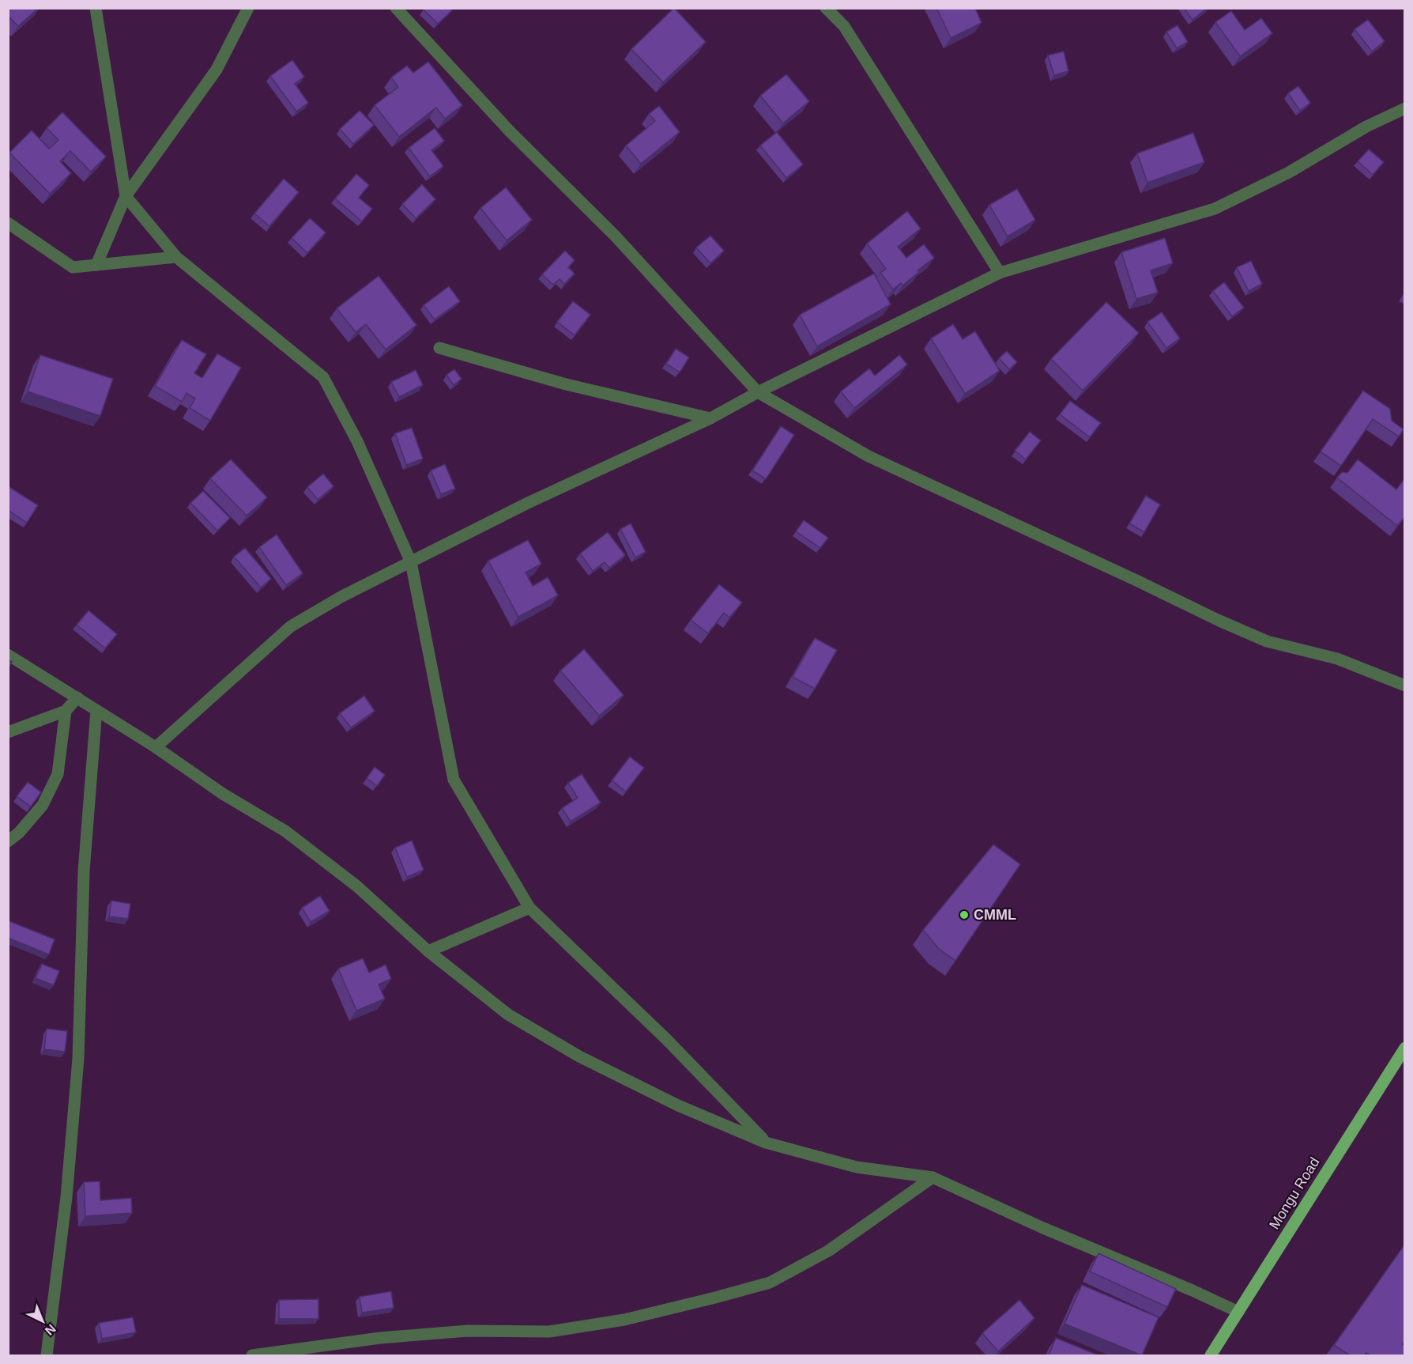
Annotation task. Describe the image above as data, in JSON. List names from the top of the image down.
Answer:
{
  "streets": {
    "main road": ["Mongu Road"]
  },
  "places": ["CMML"],
  "north": "bottom right"
}
